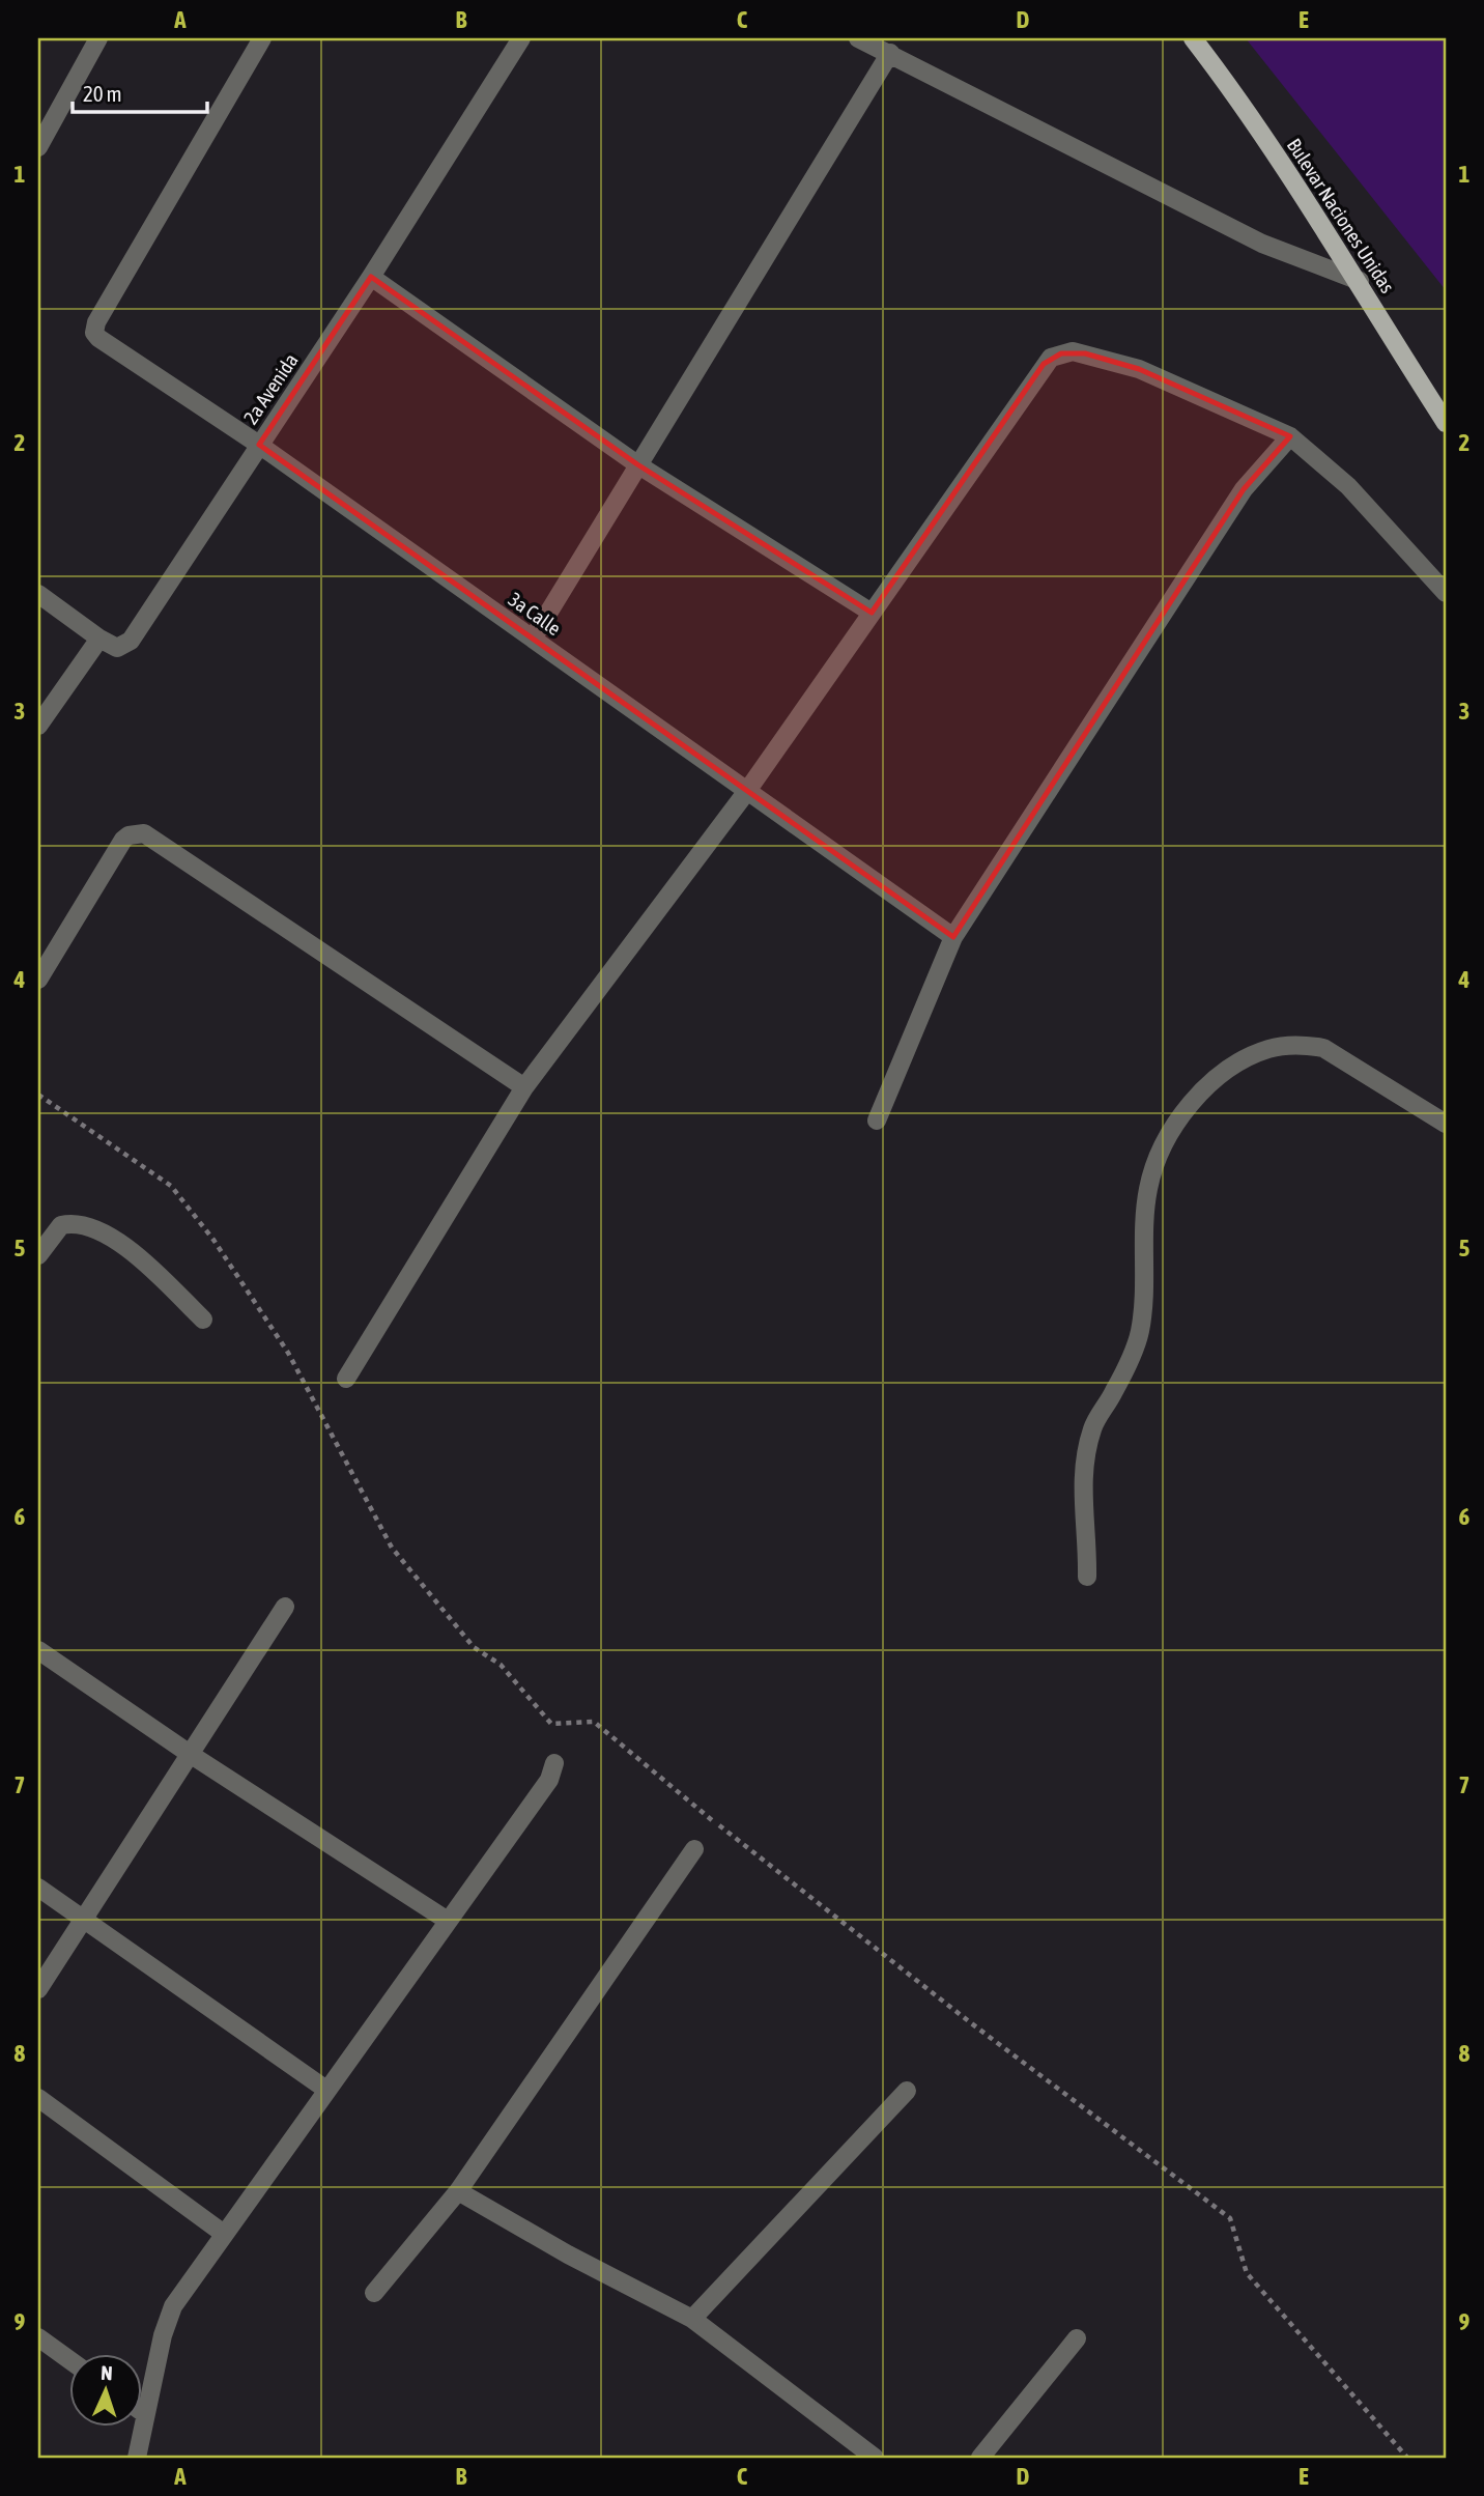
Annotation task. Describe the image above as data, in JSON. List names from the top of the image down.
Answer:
{
  "streets": {
    "main road": ["Bulevar Naciones Unidas"],
    "street": ["2a Avenida", "3a Calle"]
  },
  "crossings": [
    ["2a Avenida", "3a Calle"]
  ],
  "scale_bar": "20 m",
  "north": "top",
  "grid": {
    "columns": [
      "A",
      "B",
      "C",
      "D",
      "E"
    ],
    "rows": [
      "1",
      "2",
      "3",
      "4",
      "5",
      "6",
      "7",
      "8",
      "9"
    ]
  }
}
